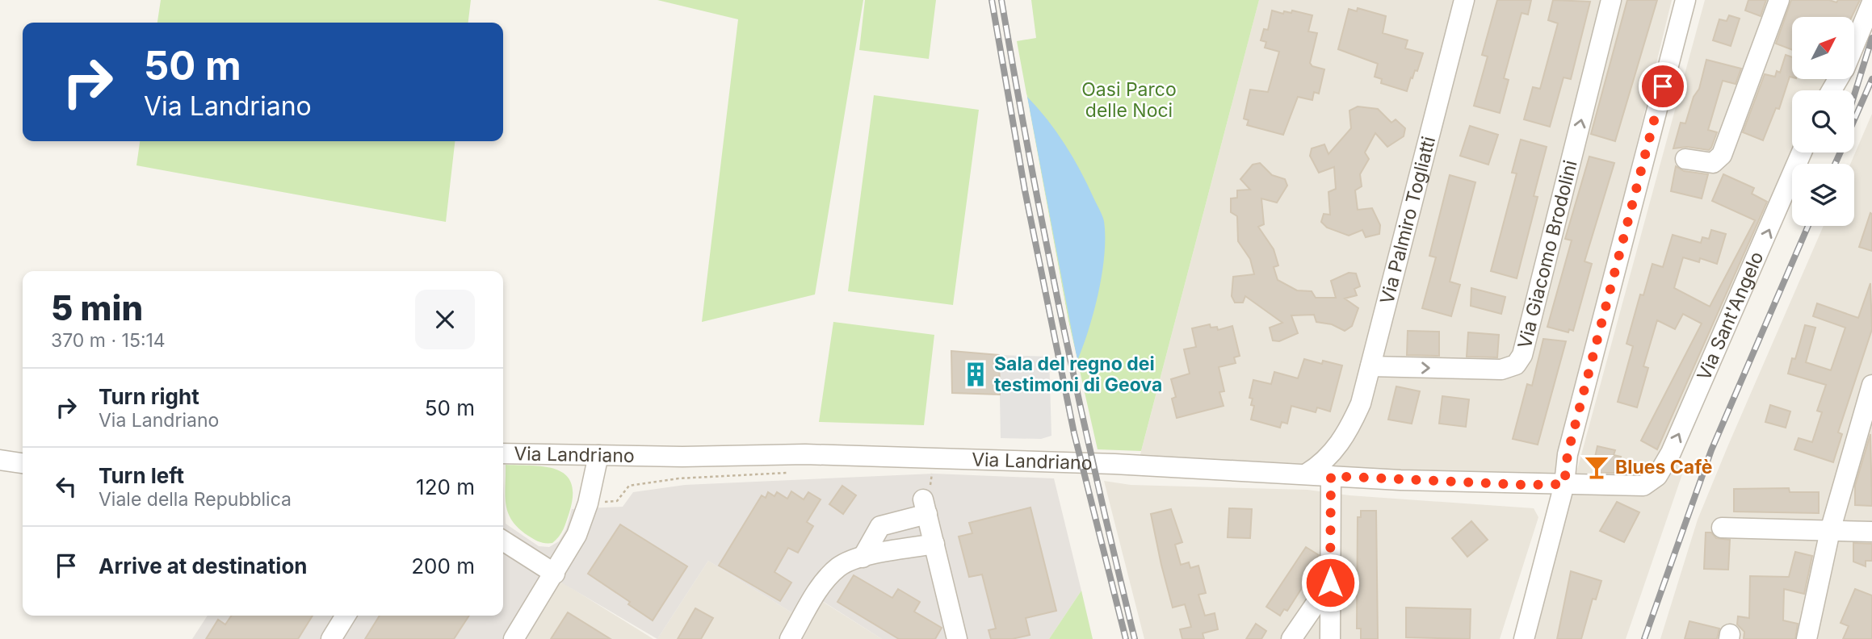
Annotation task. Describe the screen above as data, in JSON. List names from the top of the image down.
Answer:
{
  "streets": {
    "street": [
      "Via Palmiro Togliatti",
      "Via Giacomo Brodolini",
      "Via Sant'Angelo",
      "Via Landriano"
    ]
  },
  "crossings": [
    ["Via Palmiro Togliatti", "Via Giacomo Brodolini"],
    ["Via Palmiro Togliatti", "Via Landriano"],
    ["Via Sant'Angelo", "Via Landriano"]
  ],
  "parks": ["Oasi Parco delle Noci"],
  "places": {
    "building": ["Sala del regno dei testimoni di Geova"],
    "bar": ["Blues Cafè"]
  },
  "north": "top right",
  "page": {
    "turn": ["50 m", "Via Landriano"],
    "heading": ["5 min", "370 m · 15:14"],
    "list": [
      {
        "name": "Turn right",
        "note": "Via Landriano",
        "value": "50 m"
      },
      {
        "name": "Turn left",
        "note": "Viale della Repubblica",
        "value": "120 m"
      },
      {
        "name": "Arrive at destination",
        "value": "200 m"
      }
    ]
  }
}
